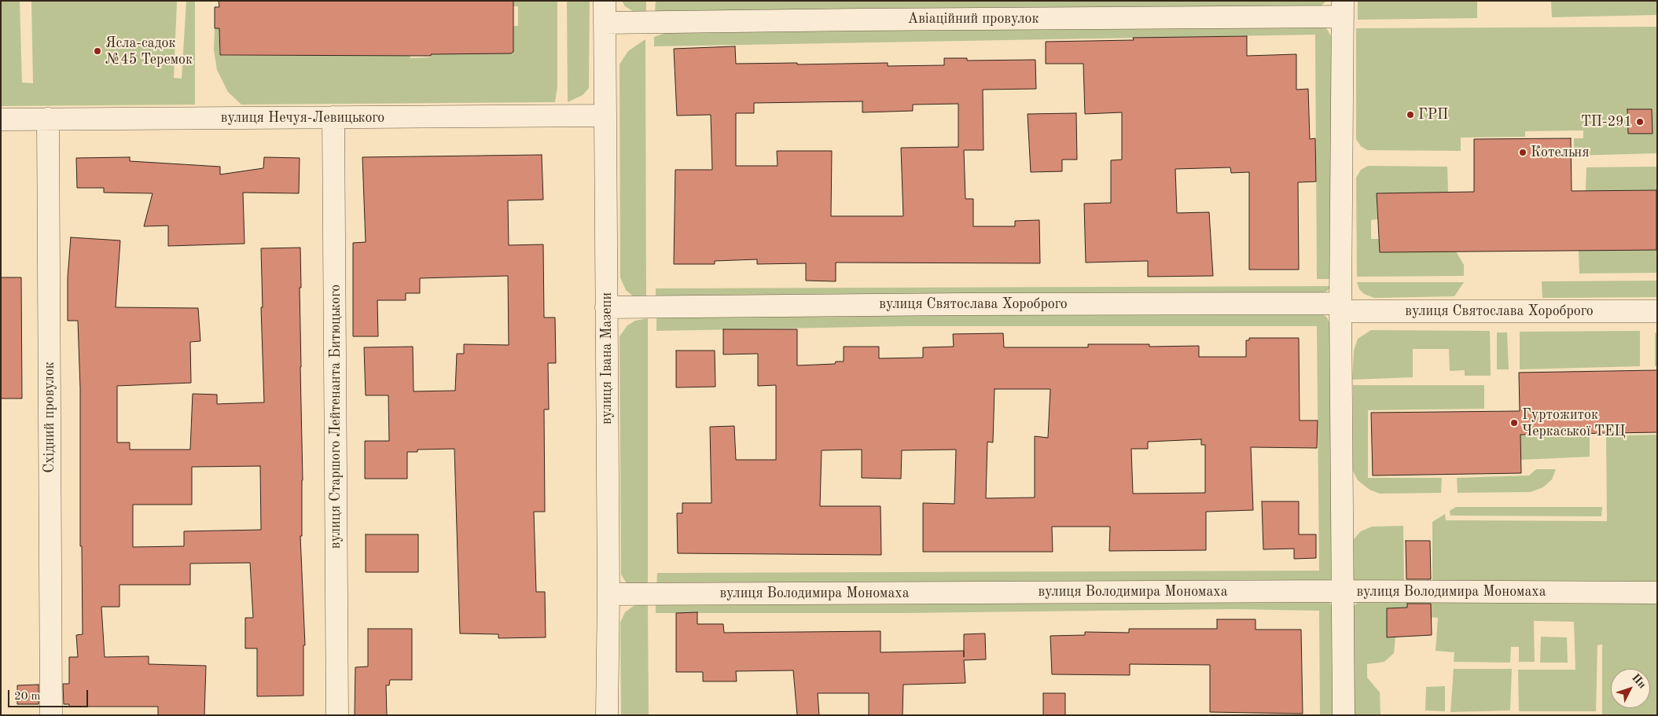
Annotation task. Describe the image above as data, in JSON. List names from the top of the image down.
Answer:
{
  "streets": {
    "street": [
      "Авіаційний провулок",
      "вулиця Нечуя-Левицького",
      "вулиця Святослава Хороброго",
      "вулиця Івана Мазепи",
      "вулиця Старшого Лейтенанта Битюцького",
      "Східний провулок",
      "вулиця Володимира Мономаха"
    ]
  },
  "crossings": [
    ["Авіаційний провулок", "вулиця Івана Мазепи"],
    ["вулиця Нечуя-Левицького", "вулиця Івана Мазепи"],
    ["вулиця Нечуя-Левицького", "вулиця Старшого Лейтенанта Битюцького"],
    ["вулиця Нечуя-Левицького", "Східний провулок"],
    ["вулиця Святослава Хороброго", "вулиця Івана Мазепи"],
    ["вулиця Івана Мазепи", "вулиця Володимира Мономаха"]
  ],
  "places": [
    "Ясла-садок №45 Теремок",
    "ГРП",
    "ТП-291",
    "Котельня",
    "Гуртожиток Черкаської ТЕЦ"
  ],
  "scale_bar": "20 m",
  "north": "top right"
}
